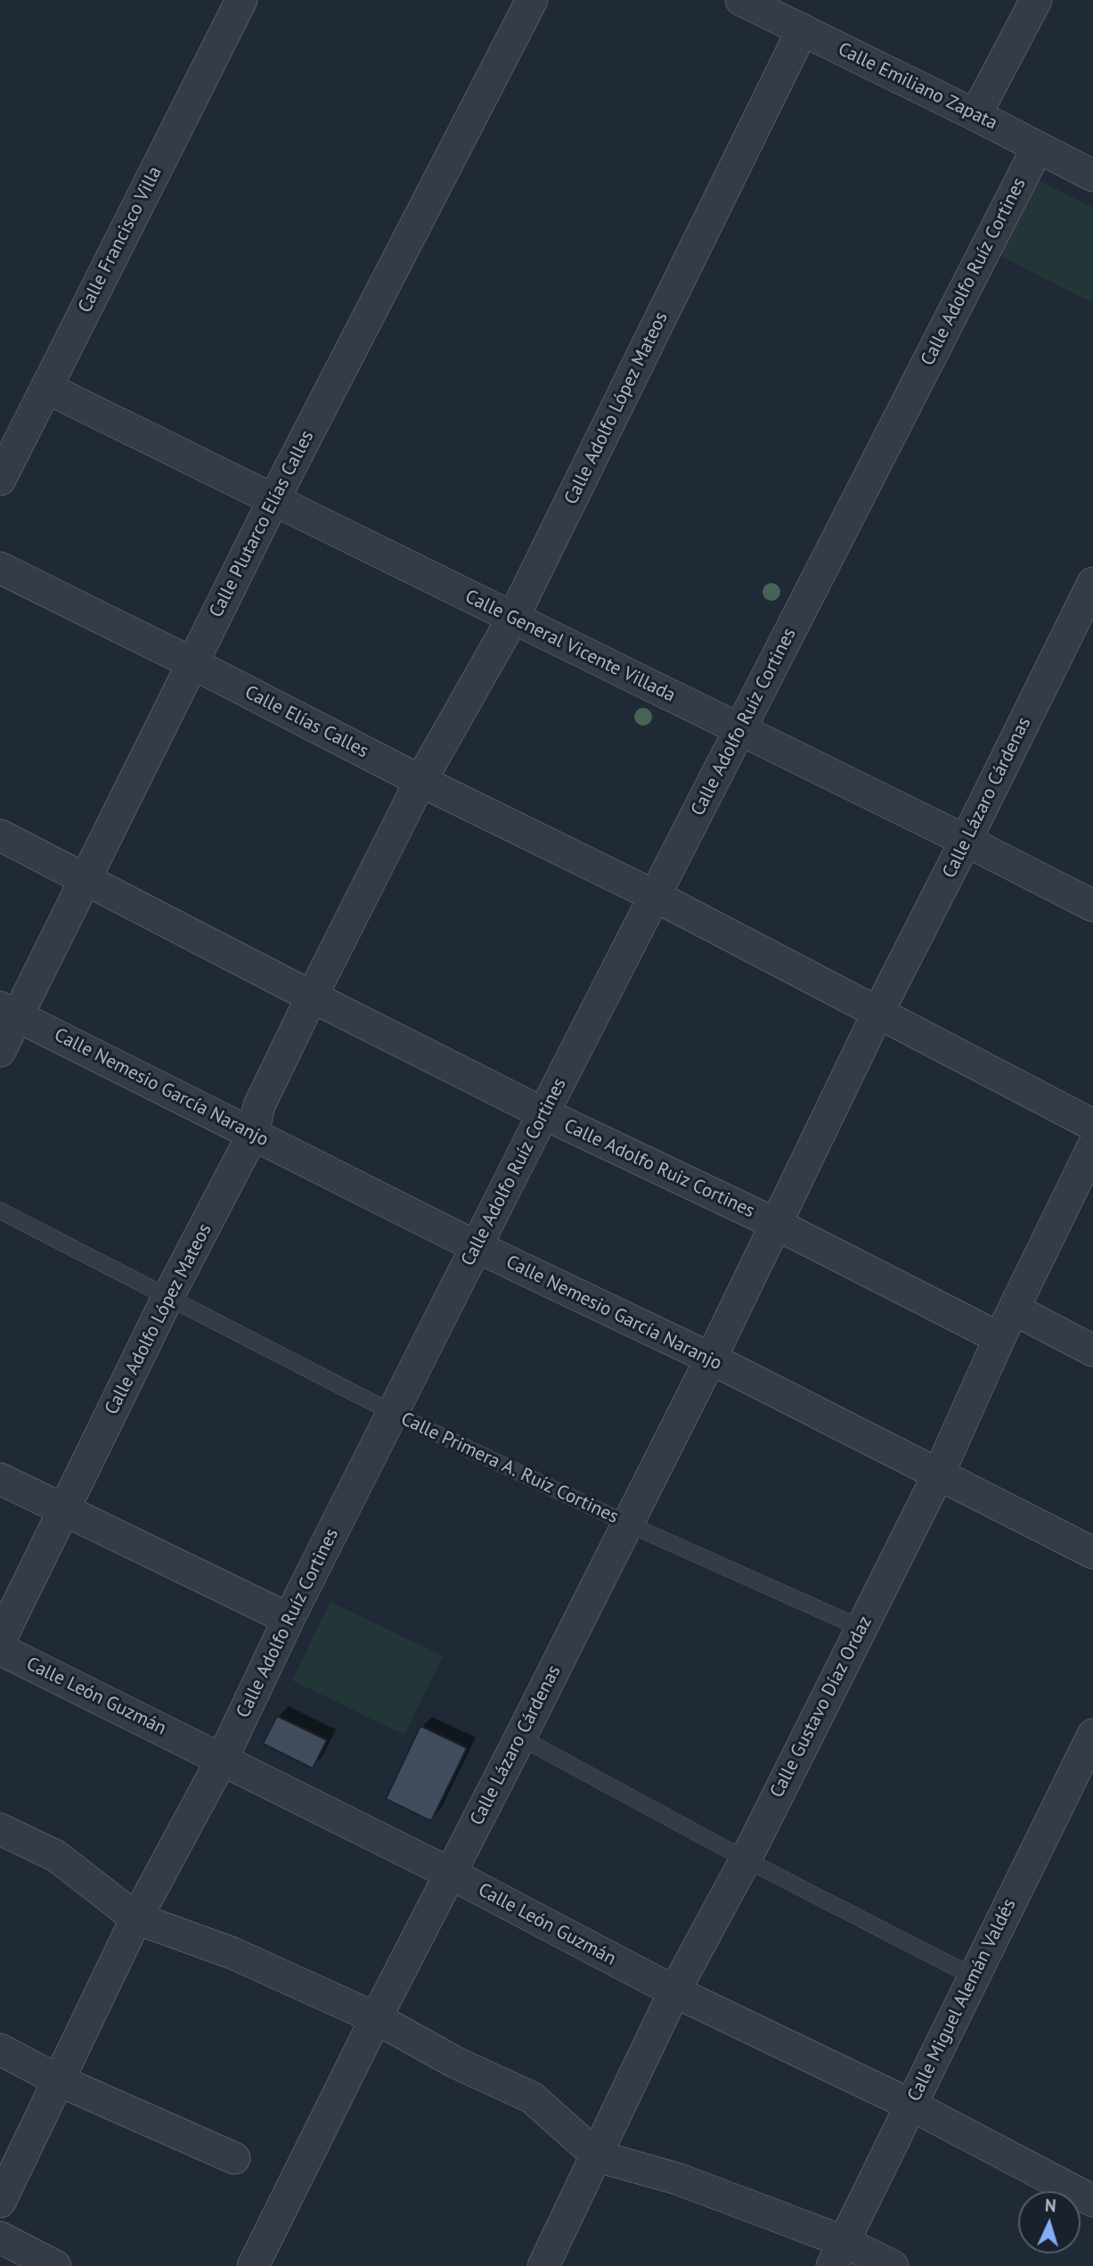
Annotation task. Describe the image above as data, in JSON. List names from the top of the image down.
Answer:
{
  "streets": {
    "street": [
      "Calle Emiliano Zapata",
      "Calle Francisco Villa",
      "Calle Adolfo Ruíz Cortines",
      "Calle Adolfo López Mateos",
      "Calle Plutarco Elías Calles",
      "Calle General Vicente Villada",
      "Calle Elías Calles",
      "Calle Lázaro Cárdenas",
      "Calle Nemesio García Naranjo",
      "Calle Adolfo Ruiz Cortines",
      "Calle León Guzmán",
      "Calle Gustavo Díaz Ordaz",
      "Calle Miguel Alemán Valdés"
    ],
    "lane": ["Calle Primera A. Ruíz Cortines"]
  },
  "crossings": [
    ["Calle Emiliano Zapata", "Calle Adolfo Ruíz Cortines"],
    ["Calle Emiliano Zapata", "Calle Adolfo López Mateos"],
    ["Calle Francisco Villa", "Calle General Vicente Villada"],
    ["Calle Adolfo Ruíz Cortines", "Calle General Vicente Villada"],
    ["Calle Adolfo Ruíz Cortines", "Calle Nemesio García Naranjo"],
    ["Calle Adolfo Ruíz Cortines", "Calle Adolfo Ruiz Cortines"],
    ["Calle Adolfo Ruíz Cortines", "Calle Primera A. Ruíz Cortines"],
    ["Calle Adolfo Ruíz Cortines", "Calle León Guzmán"],
    ["Calle Adolfo López Mateos", "Calle General Vicente Villada"],
    ["Calle Adolfo López Mateos", "Calle Elías Calles"],
    ["Calle Adolfo López Mateos", "Calle Nemesio García Naranjo"],
    ["Calle Adolfo López Mateos", "Calle Primera A. Ruíz Cortines"],
    ["Calle Plutarco Elías Calles", "Calle General Vicente Villada"],
    ["Calle Plutarco Elías Calles", "Calle Elías Calles"],
    ["Calle Plutarco Elías Calles", "Calle Nemesio García Naranjo"],
    ["Calle General Vicente Villada", "Calle Lázaro Cárdenas"],
    ["Calle Lázaro Cárdenas", "Calle Nemesio García Naranjo"],
    ["Calle Lázaro Cárdenas", "Calle Adolfo Ruiz Cortines"],
    ["Calle Lázaro Cárdenas", "Calle Primera A. Ruíz Cortines"],
    ["Calle Lázaro Cárdenas", "Calle León Guzmán"],
    ["Calle Nemesio García Naranjo", "Calle Gustavo Díaz Ordaz"],
    ["Calle Primera A. Ruíz Cortines", "Calle Gustavo Díaz Ordaz"],
    ["Calle León Guzmán", "Calle Gustavo Díaz Ordaz"],
    ["Calle León Guzmán", "Calle Miguel Alemán Valdés"]
  ],
  "north": "top"
}
